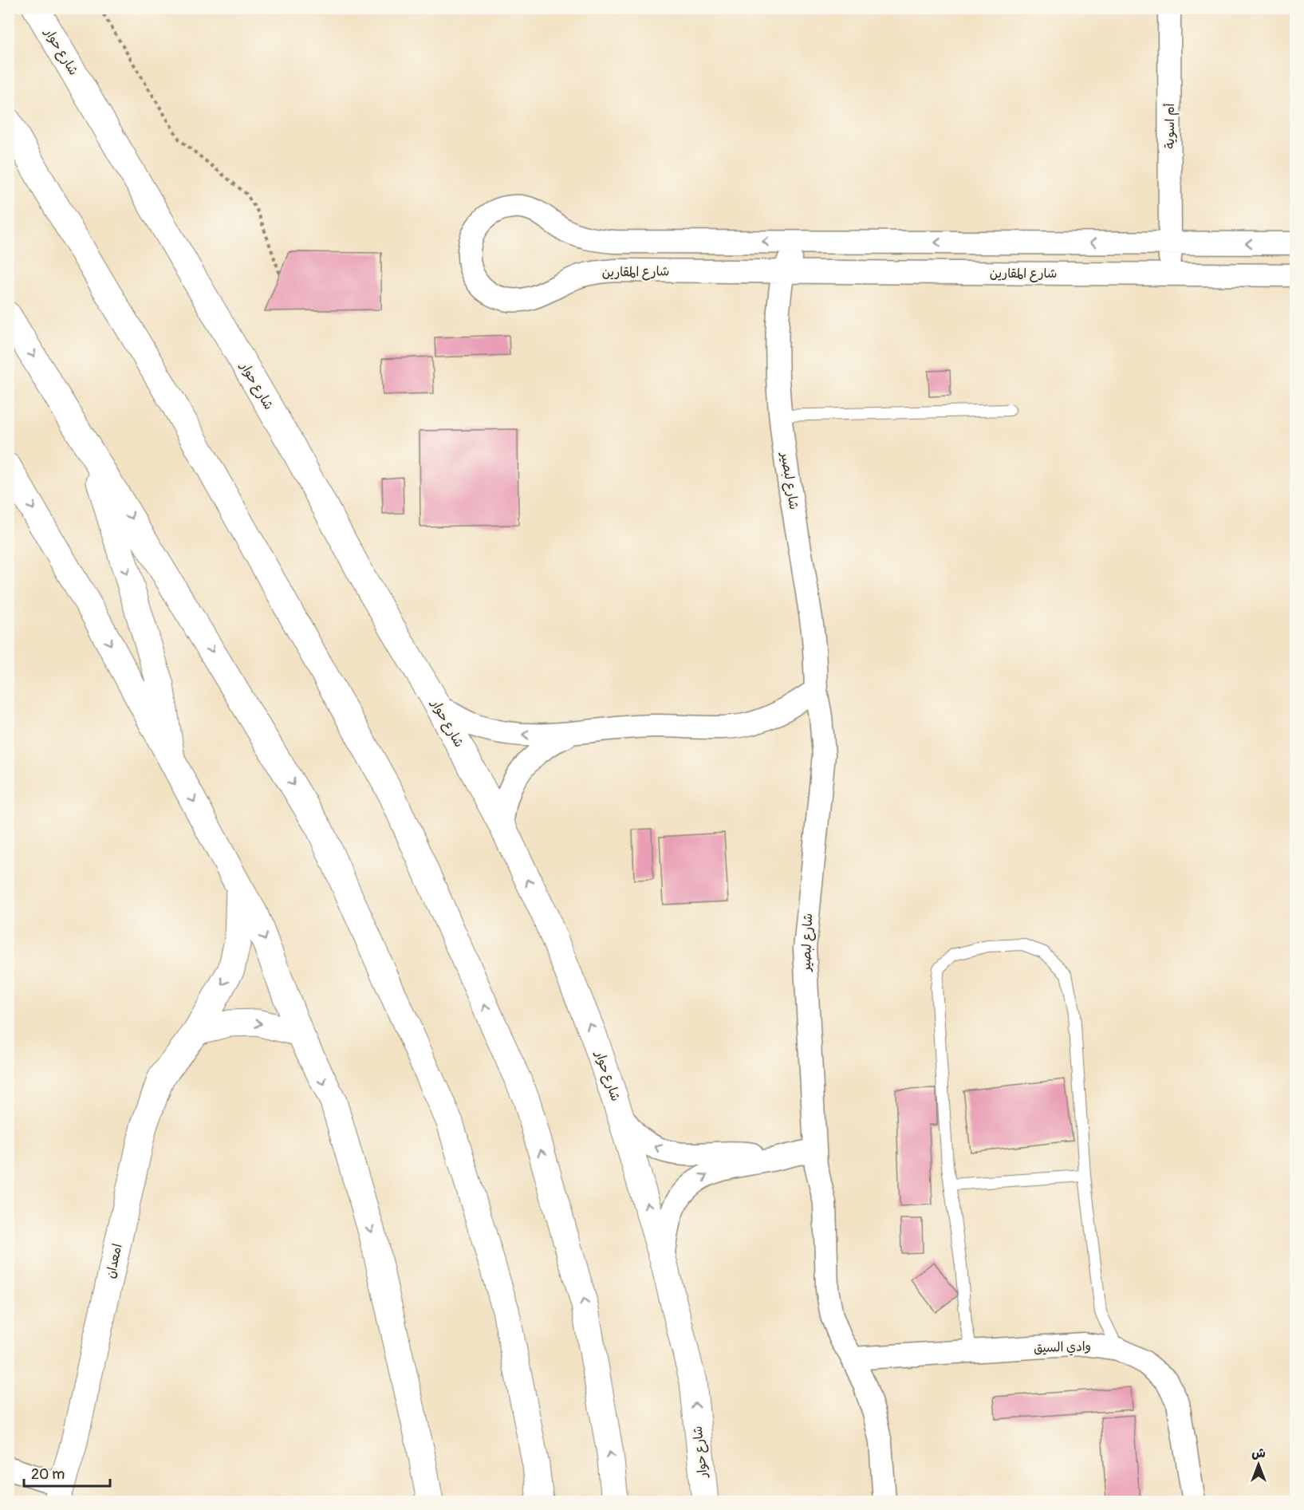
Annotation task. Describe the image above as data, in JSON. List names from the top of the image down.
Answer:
{
  "streets": {
    "main road": ["شارع حوار", "امعدان"],
    "street": [
      "أم اسوية",
      "شارع المقارين",
      "شارع لبصير",
      "وادي السيق"
    ]
  },
  "crossings": [
    ["أم اسوية", "شارع المقارين"],
    ["شارع المقارين", "شارع لبصير"],
    ["شارع لبصير", "وادي السيق"]
  ],
  "scale_bar": "20 m",
  "north": "top"
}
